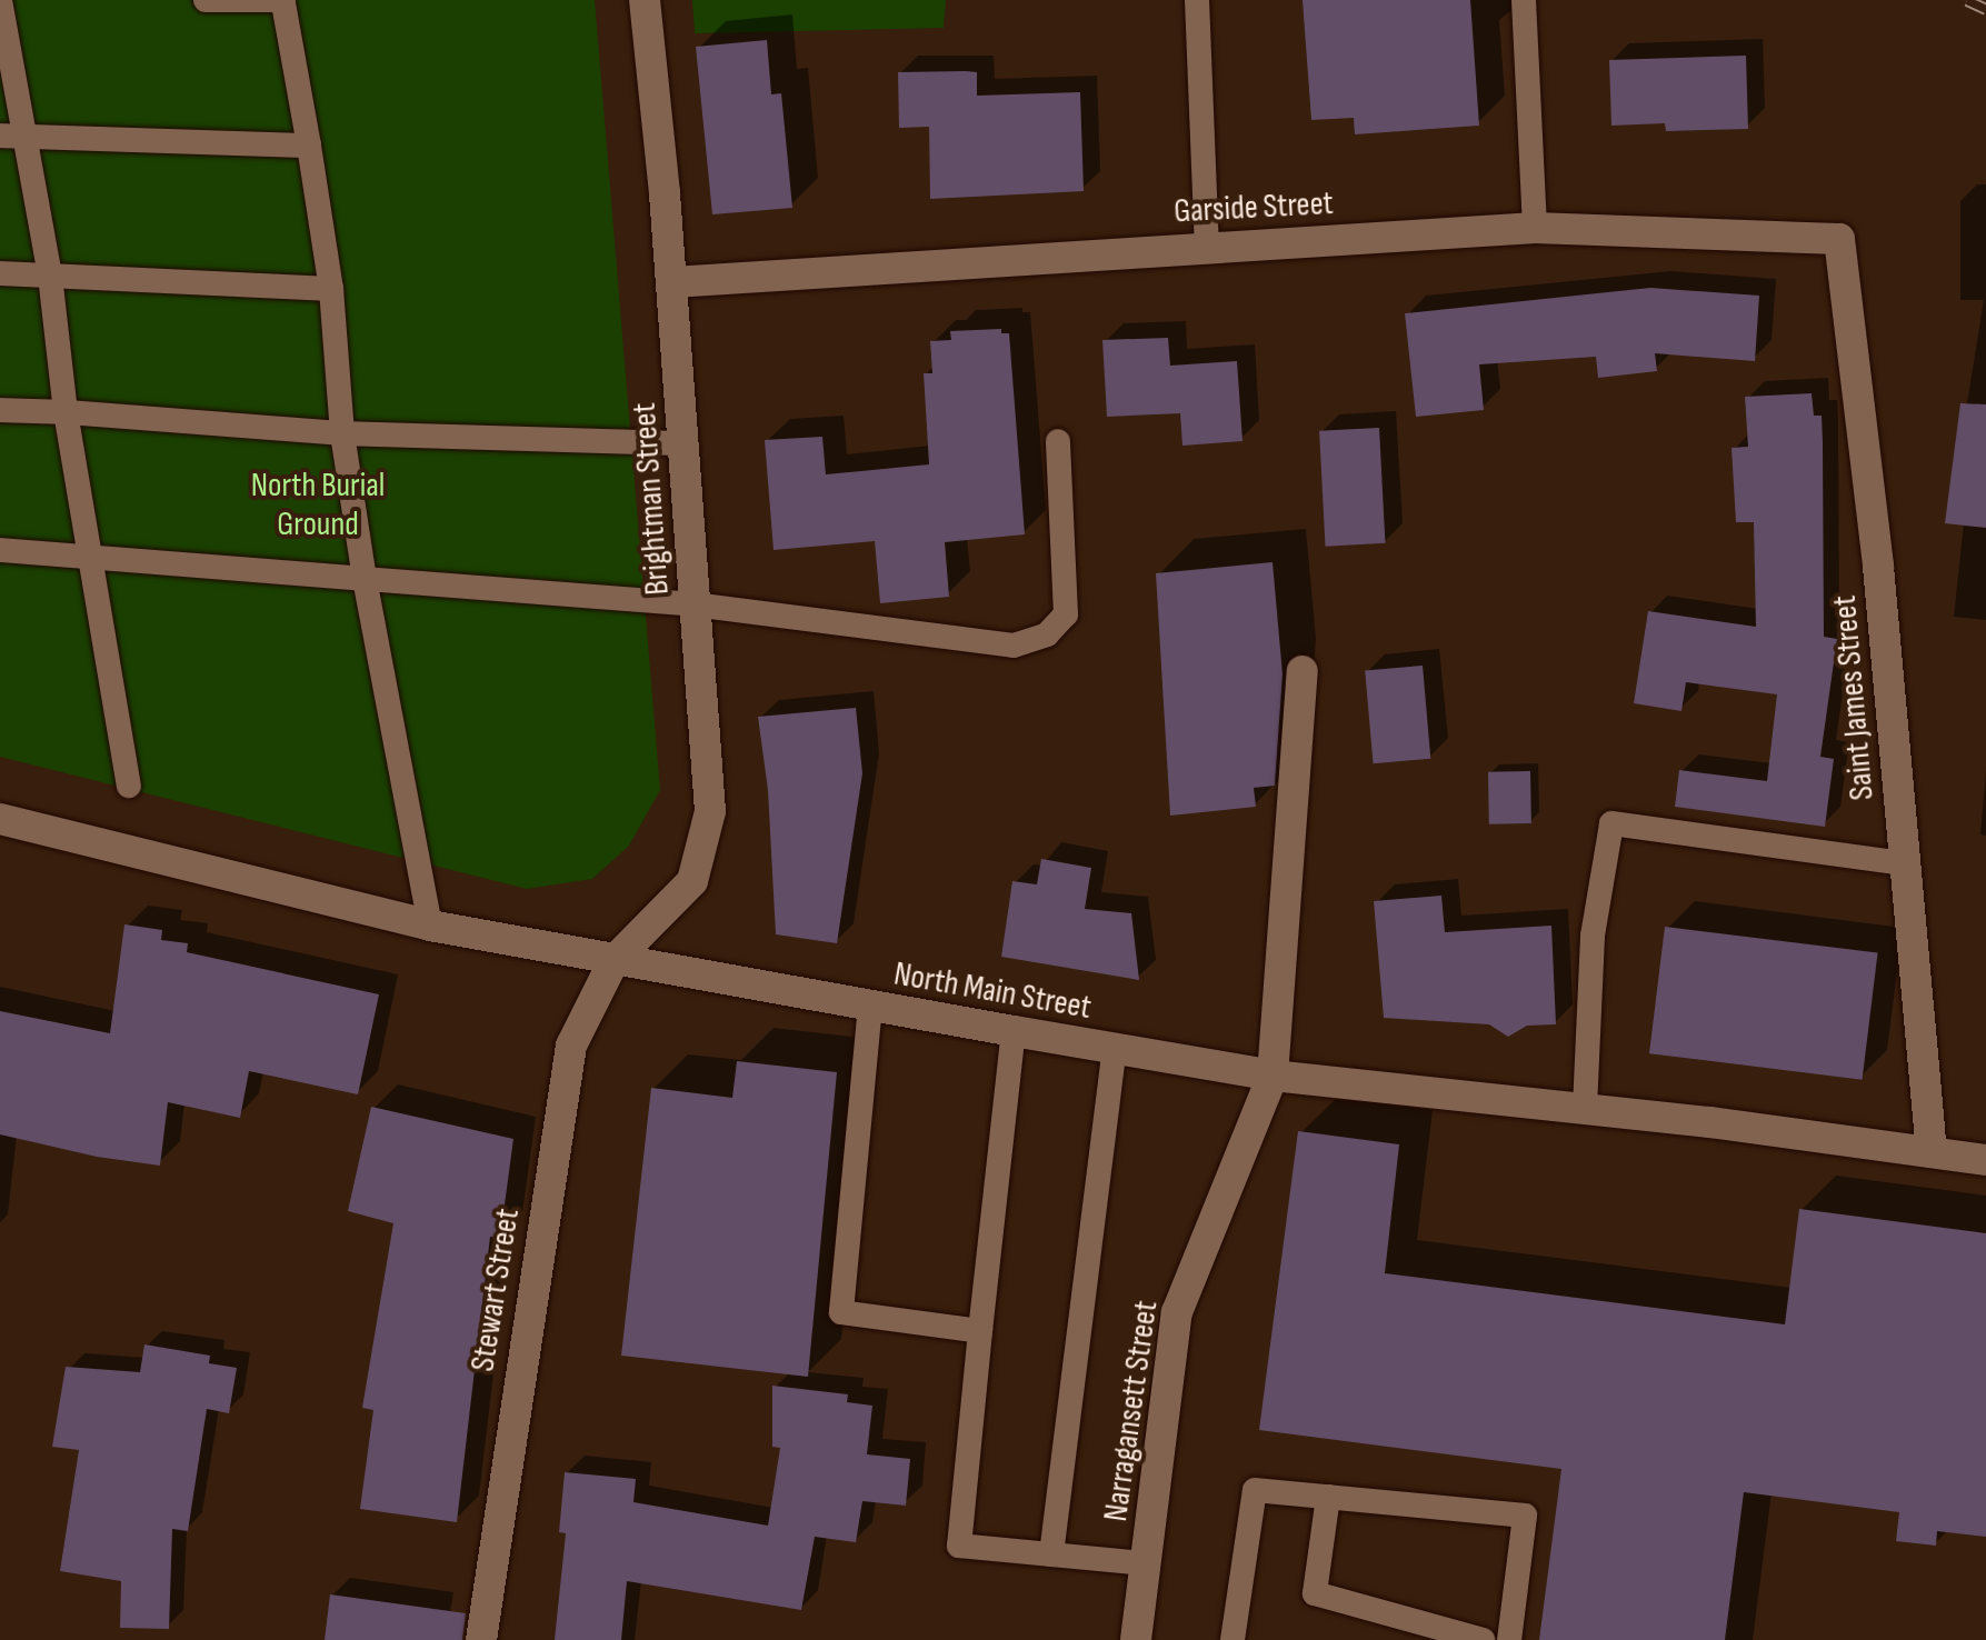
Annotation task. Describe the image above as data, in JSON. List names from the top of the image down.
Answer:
{
  "streets": {
    "street": [
      "Garside Street",
      "Brightman Street",
      "Saint James Street",
      "North Main Street",
      "Stewart Street",
      "Narragansett Street"
    ]
  },
  "crossings": [
    ["Garside Street", "Brightman Street"],
    ["Garside Street", "Saint James Street"],
    ["Brightman Street", "North Main Street"],
    ["Brightman Street", "Stewart Street"],
    ["Saint James Street", "North Main Street"],
    ["North Main Street", "Stewart Street"],
    ["North Main Street", "Narragansett Street"]
  ],
  "parks": ["North Burial Ground"]
}
